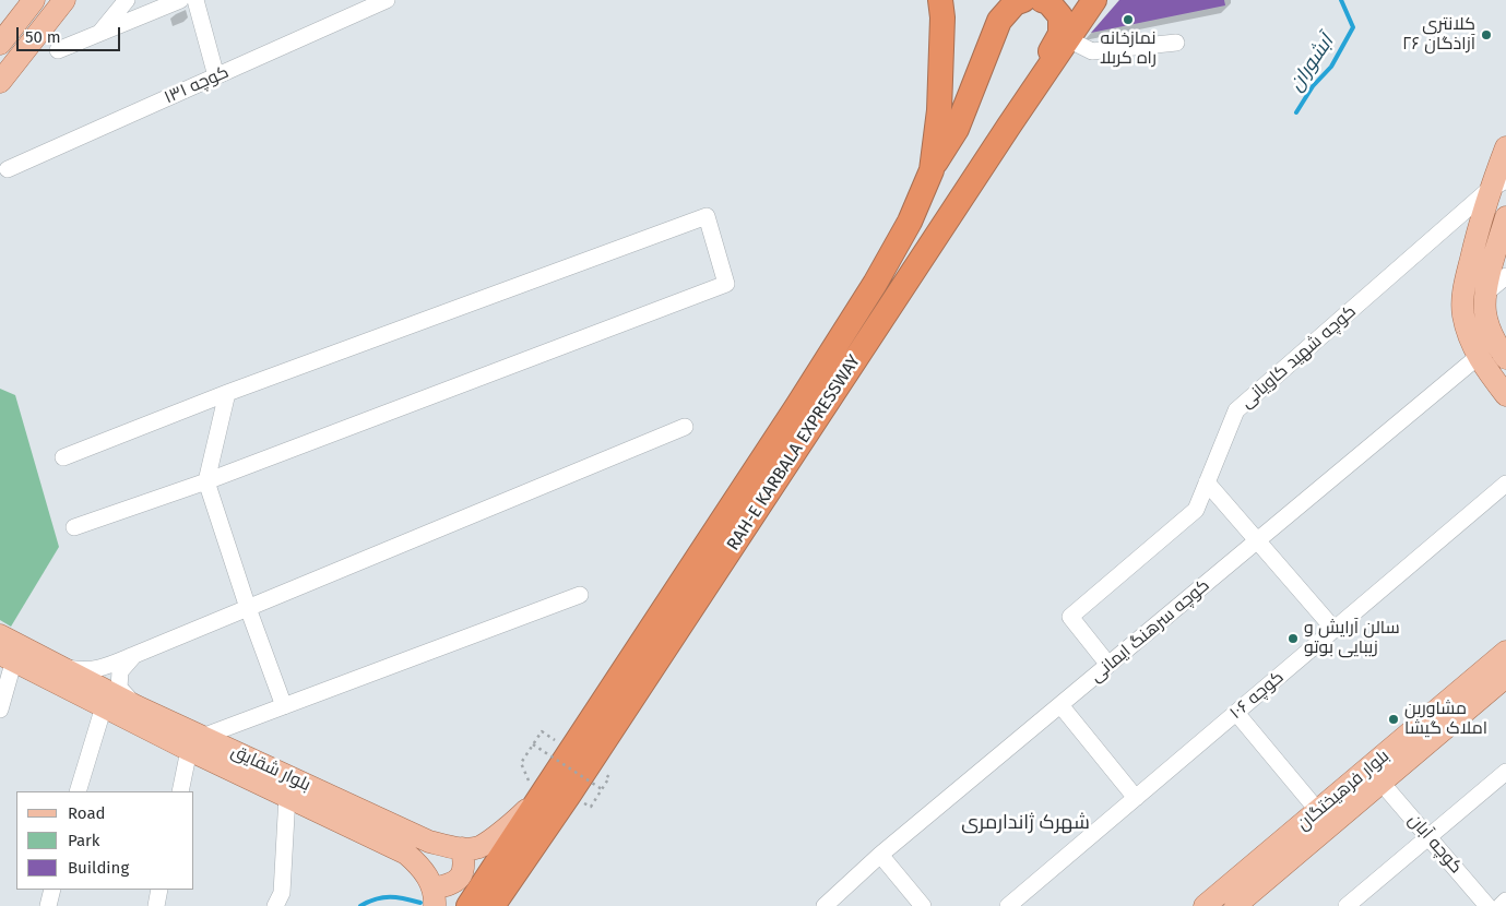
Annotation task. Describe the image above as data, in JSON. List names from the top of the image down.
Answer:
{
  "streets": {
    "highway": ["RAH-E KARBALA EXPRESSWAY"],
    "main road": ["بلوار شقایق", "بلوار فرهیختگان"],
    "street": [
      "کوچه ۱۳۱",
      "کوچه شهید کاویانی",
      "کوچه سرهنگ ایمانی",
      "کوچه ۱۰۶",
      "کوچه آبان"
    ]
  },
  "crossings": [
    ["کوچه شهید کاویانی", "کوچه سرهنگ ایمانی"],
    ["RAH-E KARBALA EXPRESSWAY", "بلوار شقایق"],
    ["بلوار فرهیختگان", "کوچه آبان"]
  ],
  "districts": ["شهرک ژاندارمری"],
  "water": ["آبشوران"],
  "places": [
    "نمازخانه راه کربلا",
    "کلانتری ۲۶ آزاذگان",
    "سالن آرایش و زیبایی بوتو",
    "مشاورین املاک گیشا"
  ],
  "legend": ["Road", "Park", "Building"],
  "scale_bar": "50 m"
}
